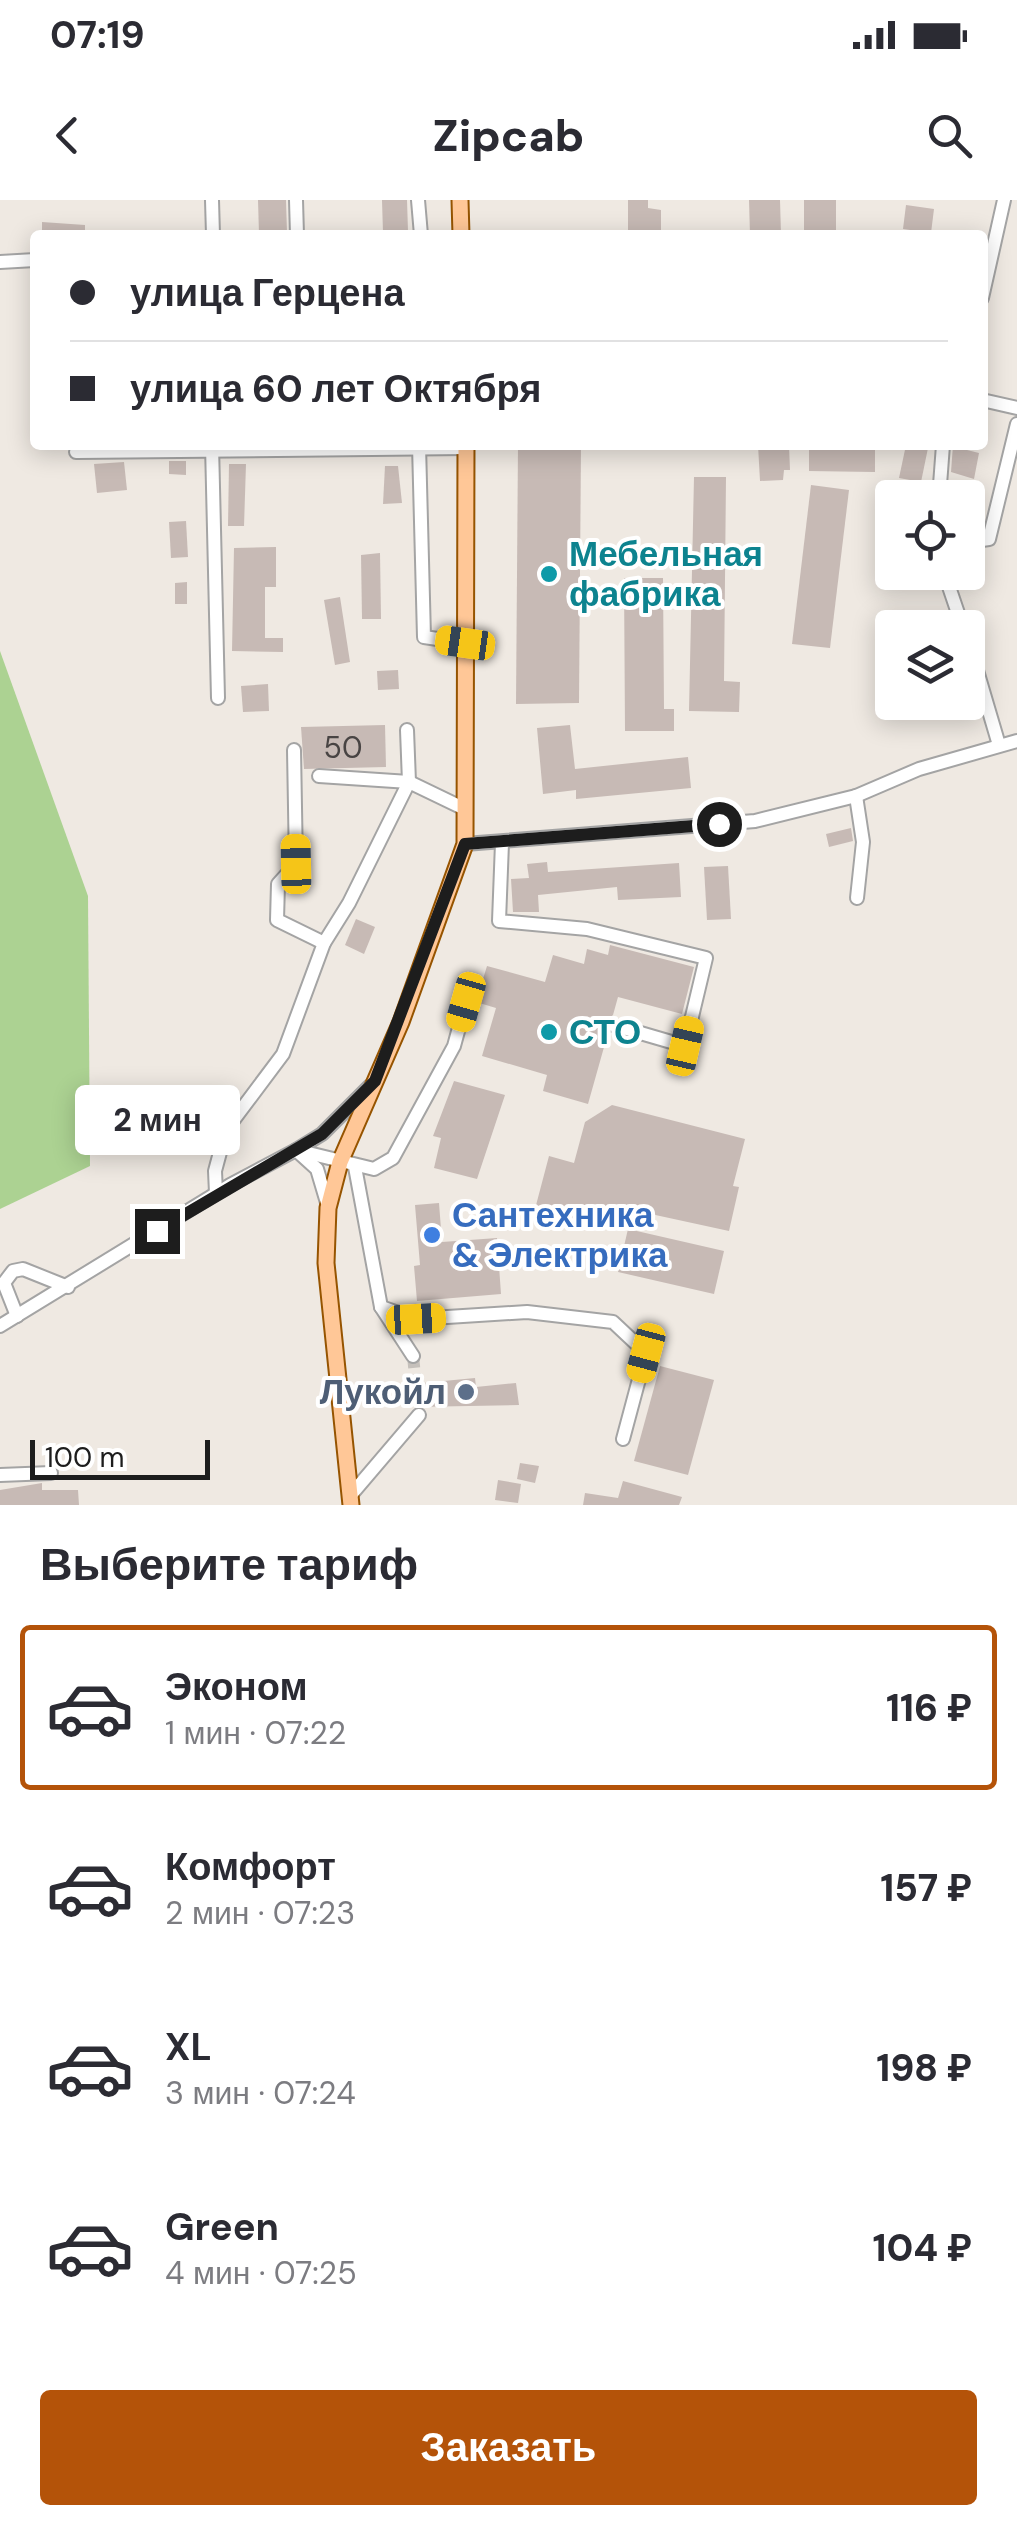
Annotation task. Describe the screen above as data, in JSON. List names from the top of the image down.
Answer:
{
  "places": [
    "Мебельная фабрика",
    "СТО",
    "Сантехника & Электрика",
    "Лукойл"
  ],
  "house_numbers": ["50"],
  "scale_bar": "100 m",
  "page": {
    "status": "07:19",
    "header": "Zipcab",
    "banner": ["улица Герцена", "улица 60 лет Октября"],
    "bubble": "2 мин",
    "scale": "100 m",
    "heading": "Выберите тариф",
    "list": [
      {
        "name": "Эконом",
        "note": "1 мин · 07:22",
        "value": "116 ₽"
      },
      {
        "name": "Комфорт",
        "note": "2 мин · 07:23",
        "value": "157 ₽"
      },
      {
        "name": "XL",
        "note": "3 мин · 07:24",
        "value": "198 ₽"
      },
      {
        "name": "Green",
        "note": "4 мин · 07:25",
        "value": "104 ₽"
      }
    ],
    "buttons": "Заказать"
  }
}
